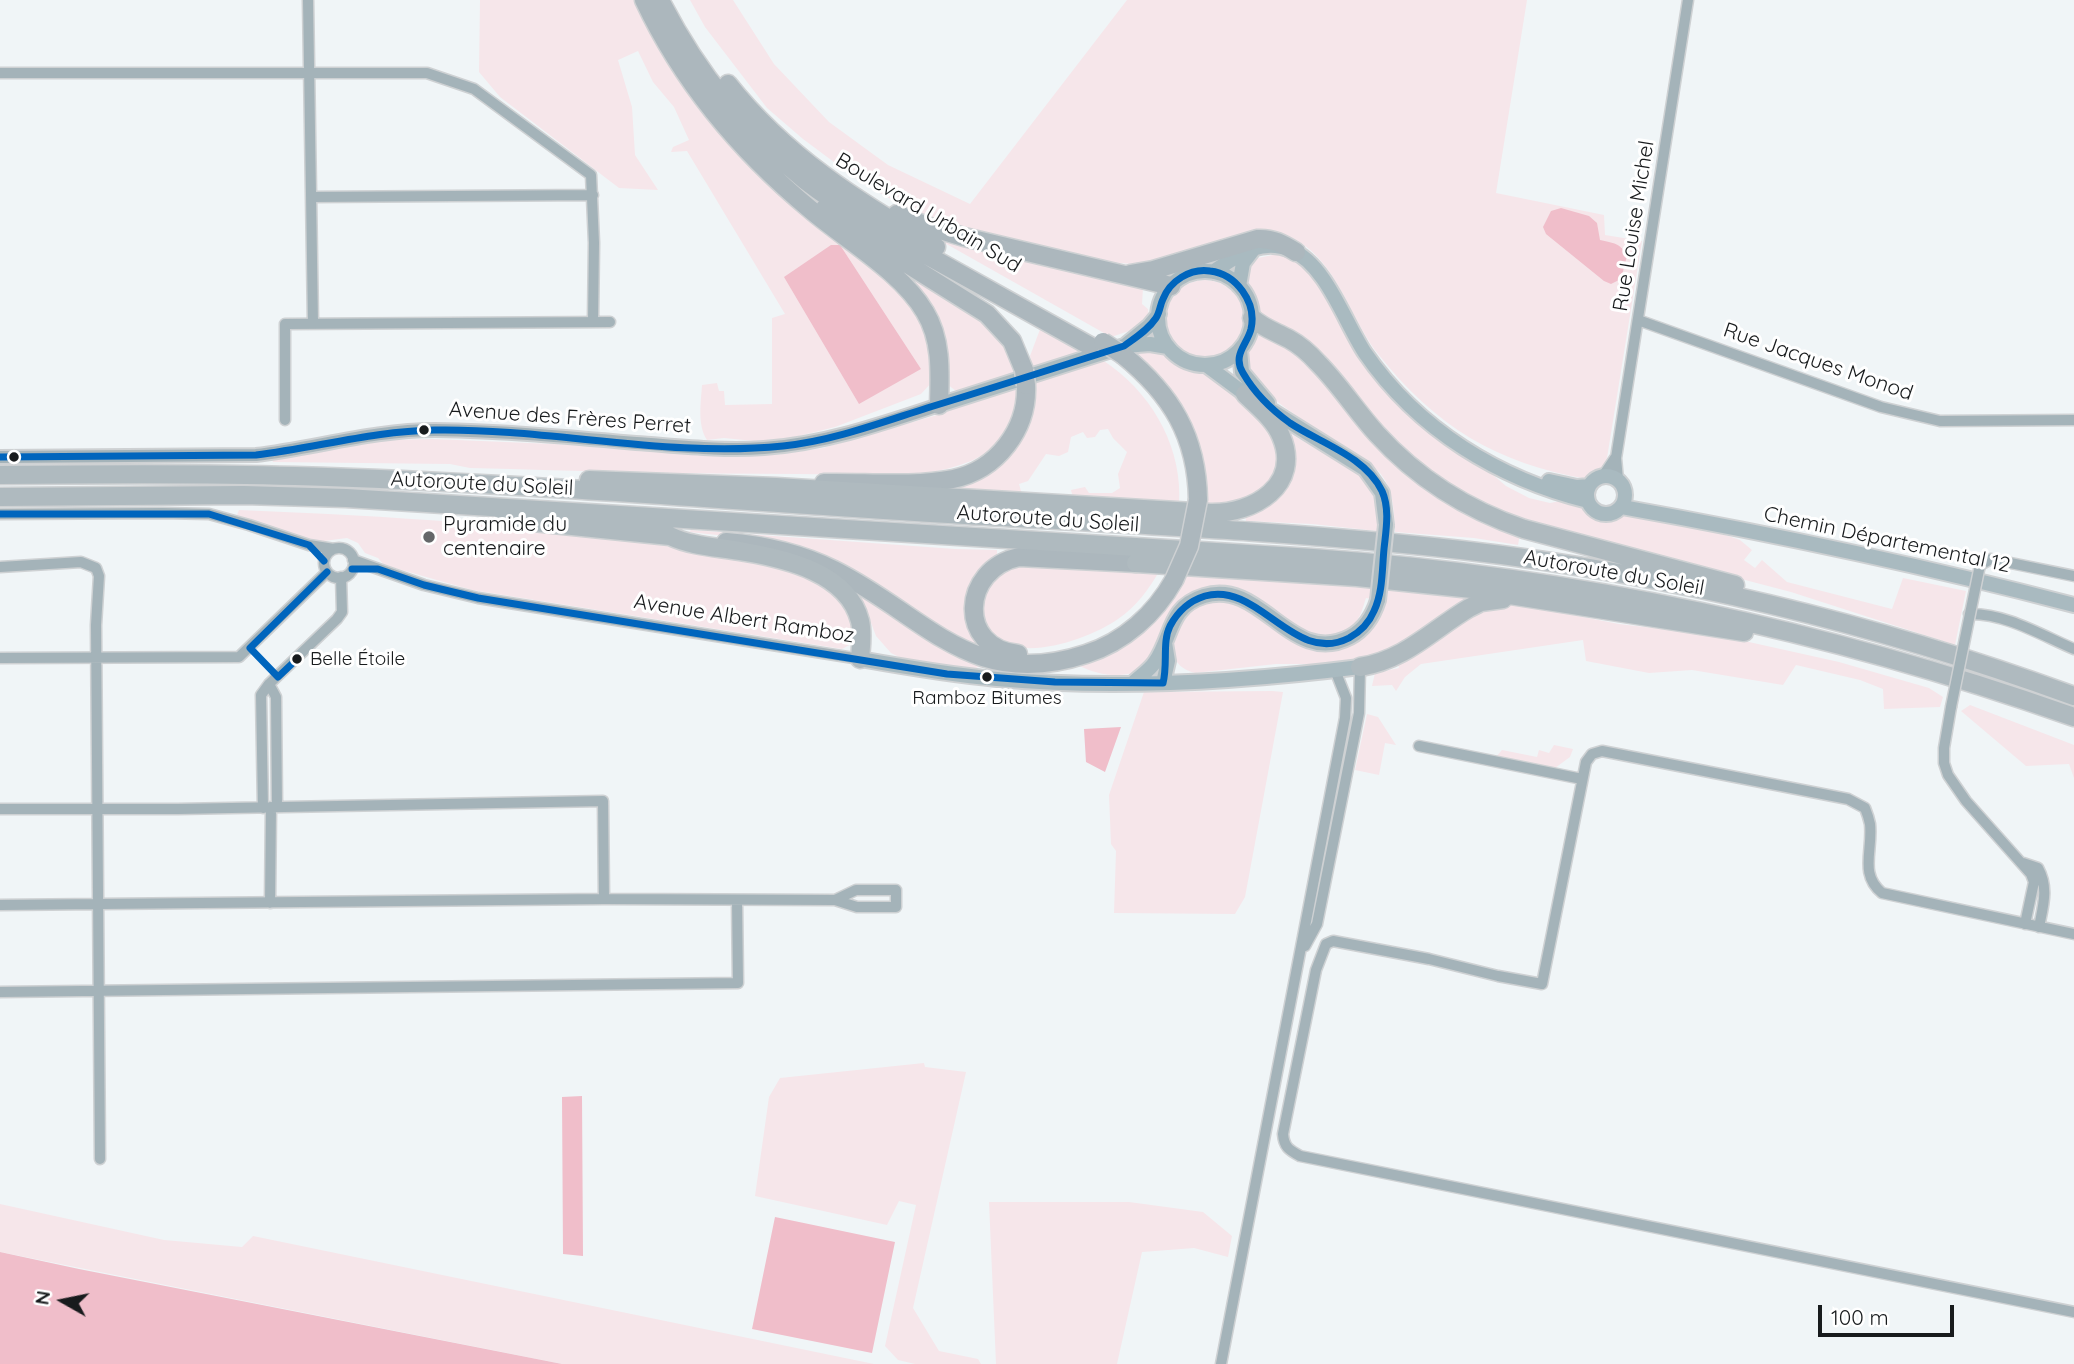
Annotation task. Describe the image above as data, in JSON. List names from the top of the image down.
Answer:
{
  "streets": {
    "highway": ["Boulevard Urbain Sud", "Autoroute du Soleil"],
    "main road": ["Avenue des Frères Perret", "Chemin Départemental 12", "Avenue Albert Ramboz"],
    "street": ["Rue Louise Michel", "Rue Jacques Monod"]
  },
  "crossings": [
    ["Boulevard Urbain Sud", "Avenue des Frères Perret"],
    ["Rue Louise Michel", "Rue Jacques Monod"],
    ["Rue Louise Michel", "Chemin Départemental 12"]
  ],
  "places": ["Pyramide du centenaire", "Belle Étoile", "Ramboz Bitumes"],
  "scale_bar": "100 m",
  "north": "left"
}
